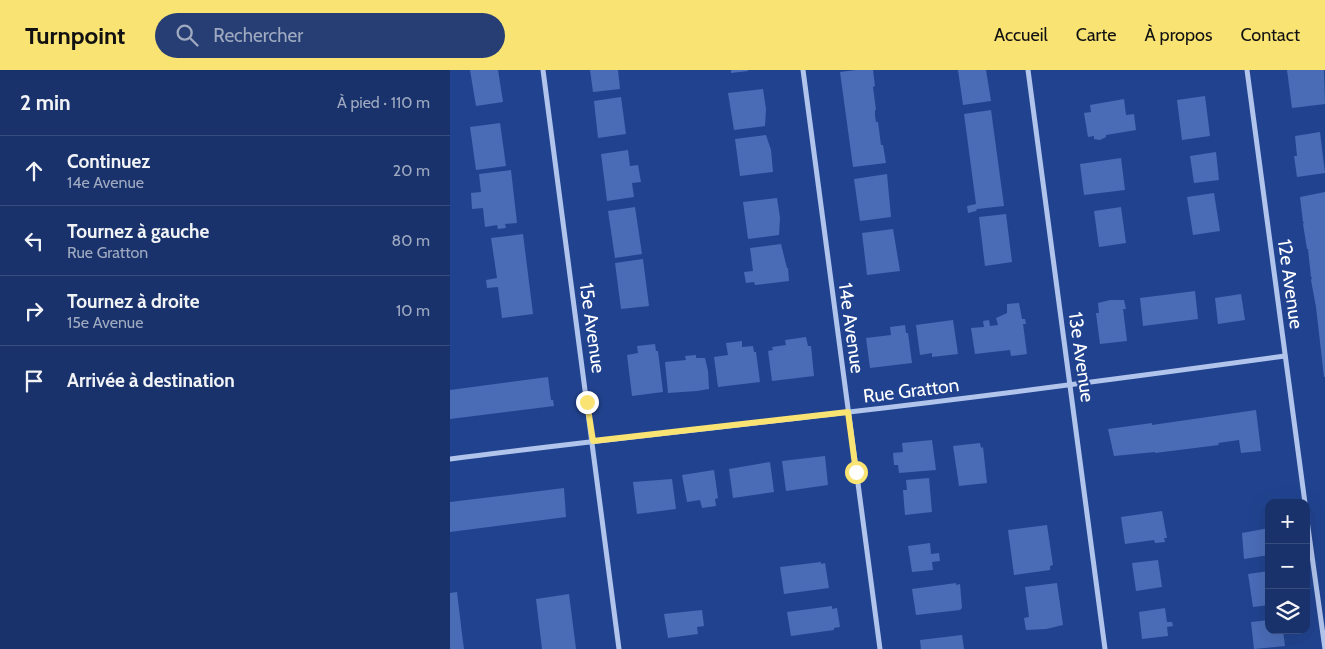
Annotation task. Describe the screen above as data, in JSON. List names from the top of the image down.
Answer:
{
  "streets": {
    "street": [
      "12e Avenue",
      "15e Avenue",
      "14e Avenue",
      "13e Avenue",
      "Rue Gratton"
    ]
  },
  "crossings": [
    ["12e Avenue", "Rue Gratton"],
    ["15e Avenue", "Rue Gratton"],
    ["14e Avenue", "Rue Gratton"],
    ["13e Avenue", "Rue Gratton"]
  ],
  "page": {
    "header": "Turnpoint",
    "search": "Rechercher",
    "nav": [
      "Accueil",
      "Carte",
      "À propos",
      "Contact"
    ],
    "heading": ["2 min", "À pied · 110 m"],
    "list": [
      ["Continuez", "14e Avenue", "20 m"],
      ["Tournez à gauche", "Rue Gratton", "80 m"],
      ["Tournez à droite", "15e Avenue", "10 m"],
      "Arrivée à destination"
    ],
    "map_buttons": ["+", "−"]
  }
}
